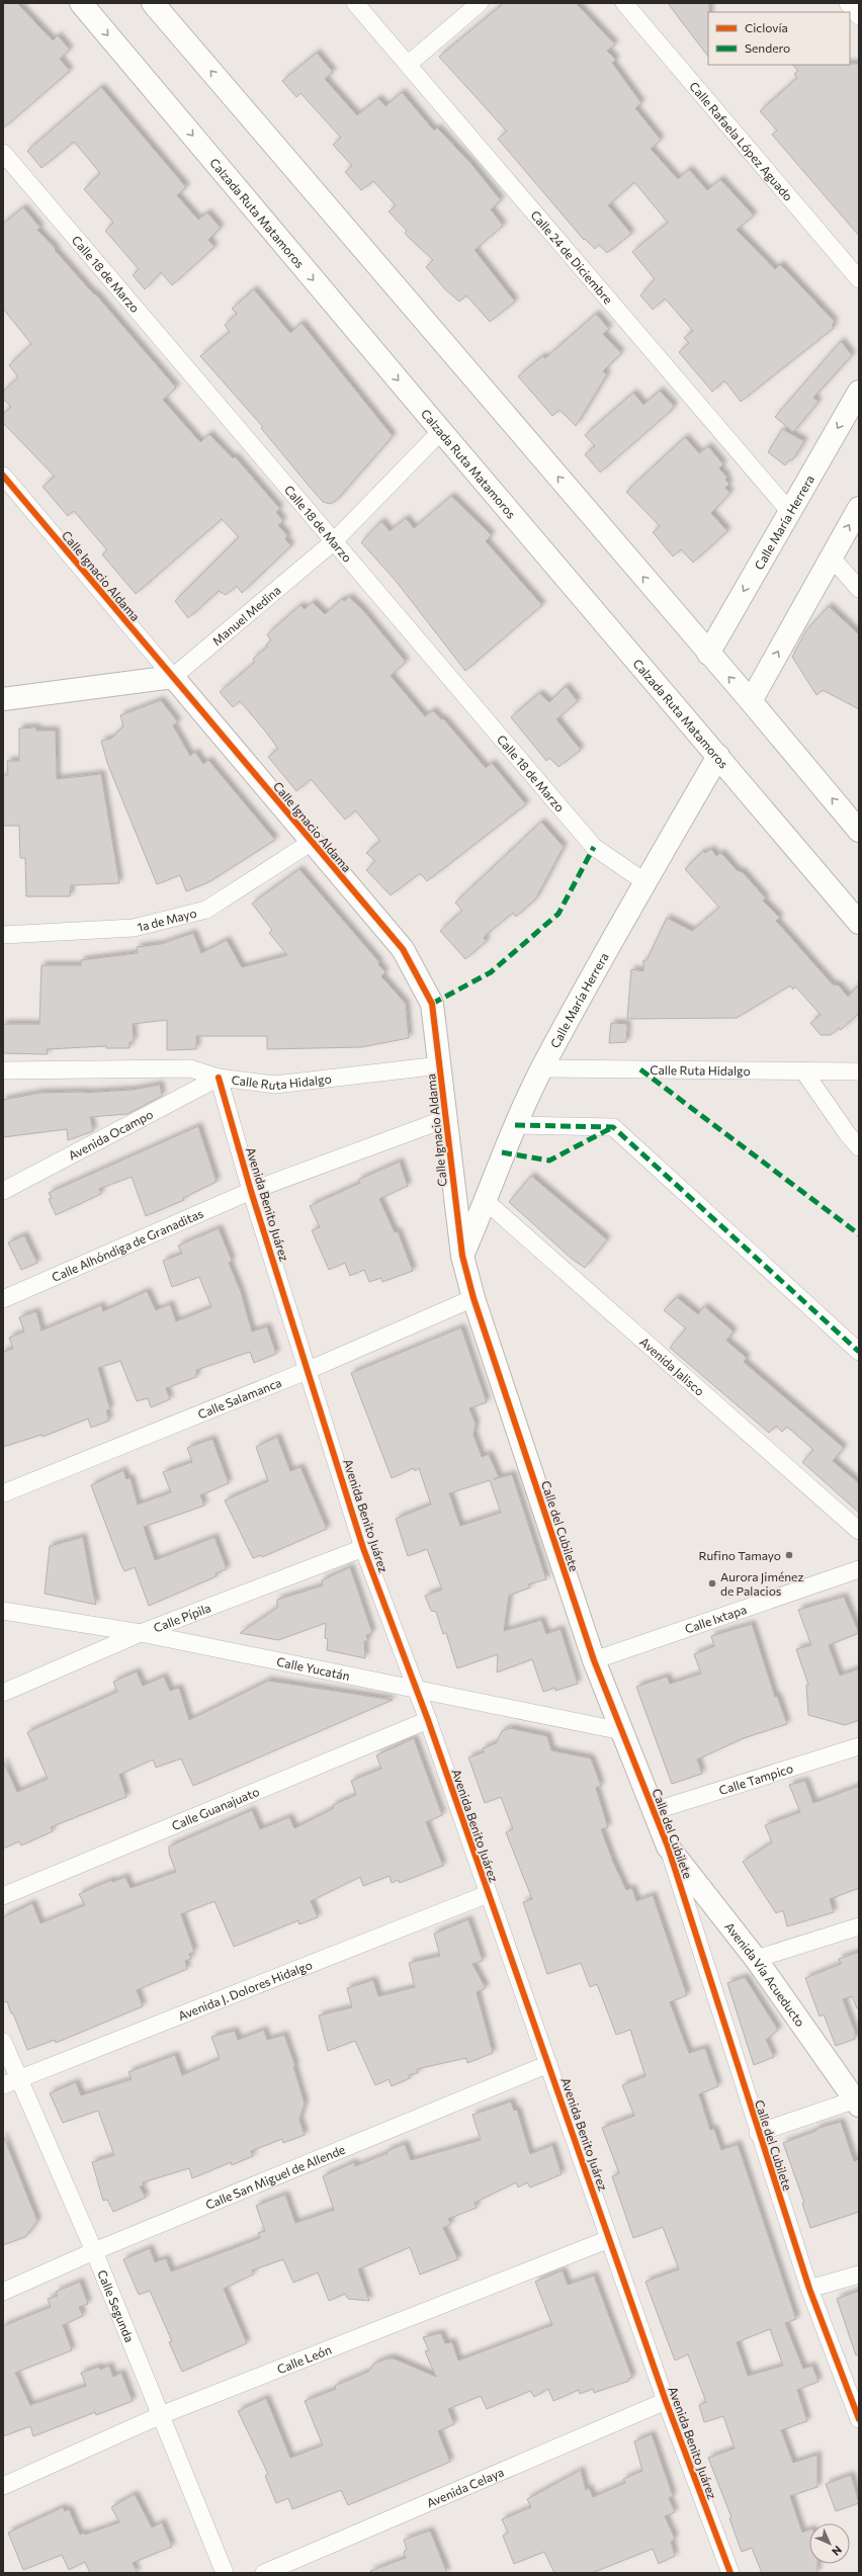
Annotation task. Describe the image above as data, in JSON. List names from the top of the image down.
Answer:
{
  "streets": {
    "main road": [
      "Calzada Ruta Matamoros",
      "Calle María Herrera",
      "Calle Ignacio Aldama",
      "Calle del Cubilete",
      "Avenida Vía Acueducto"
    ],
    "street": [
      "Calle Rafaela López Aguado",
      "Calle 24 de Diciembre",
      "Calle 18 de Marzo",
      "Manuel Medina",
      "1a de Mayo",
      "Calle Ruta Hidalgo",
      "Avenida Ocampo",
      "Avenida Benito Juárez",
      "Calle Alhóndiga de Granaditas",
      "Avenida Jalisco",
      "Calle Salamanca",
      "Calle Pípila",
      "Calle Ixtapa",
      "Calle Yucatán",
      "Calle Tampico",
      "Calle Guanajuato",
      "Avenida J. Dolores Hidalgo",
      "Calle San Miguel de Allende",
      "Calle Segunda",
      "Calle León",
      "Avenida Celaya"
    ]
  },
  "crossings": [
    ["Calzada Ruta Matamoros", "Calle María Herrera"],
    ["Calzada Ruta Matamoros", "Manuel Medina"],
    ["Calle 24 de Diciembre", "Calle María Herrera"],
    ["Calle 18 de Marzo", "Calle María Herrera"],
    ["Calle 18 de Marzo", "Manuel Medina"],
    ["Calle María Herrera", "Calle Ignacio Aldama"],
    ["Calle María Herrera", "Calle Ruta Hidalgo"],
    ["Calle María Herrera", "Avenida Jalisco"],
    ["Calle María Herrera", "Calle del Cubilete"],
    ["Calle Ignacio Aldama", "Manuel Medina"],
    ["Calle Ignacio Aldama", "1a de Mayo"],
    ["Calle Ignacio Aldama", "Calle Ruta Hidalgo"],
    ["Calle Ignacio Aldama", "Calle Alhóndiga de Granaditas"],
    ["Calle Ignacio Aldama", "Calle del Cubilete"],
    ["Calle Ruta Hidalgo", "Avenida Ocampo"],
    ["Calle Ruta Hidalgo", "Avenida Benito Juárez"],
    ["Avenida Ocampo", "Avenida Benito Juárez"],
    ["Avenida Benito Juárez", "Calle Alhóndiga de Granaditas"],
    ["Avenida Benito Juárez", "Calle Salamanca"],
    ["Avenida Benito Juárez", "Calle Pípila"],
    ["Avenida Benito Juárez", "Calle Yucatán"],
    ["Avenida Benito Juárez", "Calle Guanajuato"],
    ["Avenida Benito Juárez", "Avenida J. Dolores Hidalgo"],
    ["Avenida Benito Juárez", "Calle San Miguel de Allende"],
    ["Avenida Benito Juárez", "Calle León"],
    ["Avenida Benito Juárez", "Avenida Celaya"],
    ["Calle Salamanca", "Calle del Cubilete"],
    ["Calle del Cubilete", "Calle Ixtapa"],
    ["Calle del Cubilete", "Calle Yucatán"],
    ["Calle del Cubilete", "Calle Tampico"],
    ["Calle del Cubilete", "Avenida Vía Acueducto"],
    ["Calle Pípila", "Calle Yucatán"],
    ["Avenida J. Dolores Hidalgo", "Calle Segunda"],
    ["Calle San Miguel de Allende", "Calle Segunda"],
    ["Calle Segunda", "Calle León"]
  ],
  "places": ["Rufino Tamayo", "Aurora Jiménez de Palacios"],
  "legend": ["Ciclovía", "Sendero"],
  "north": "bottom right"
}
